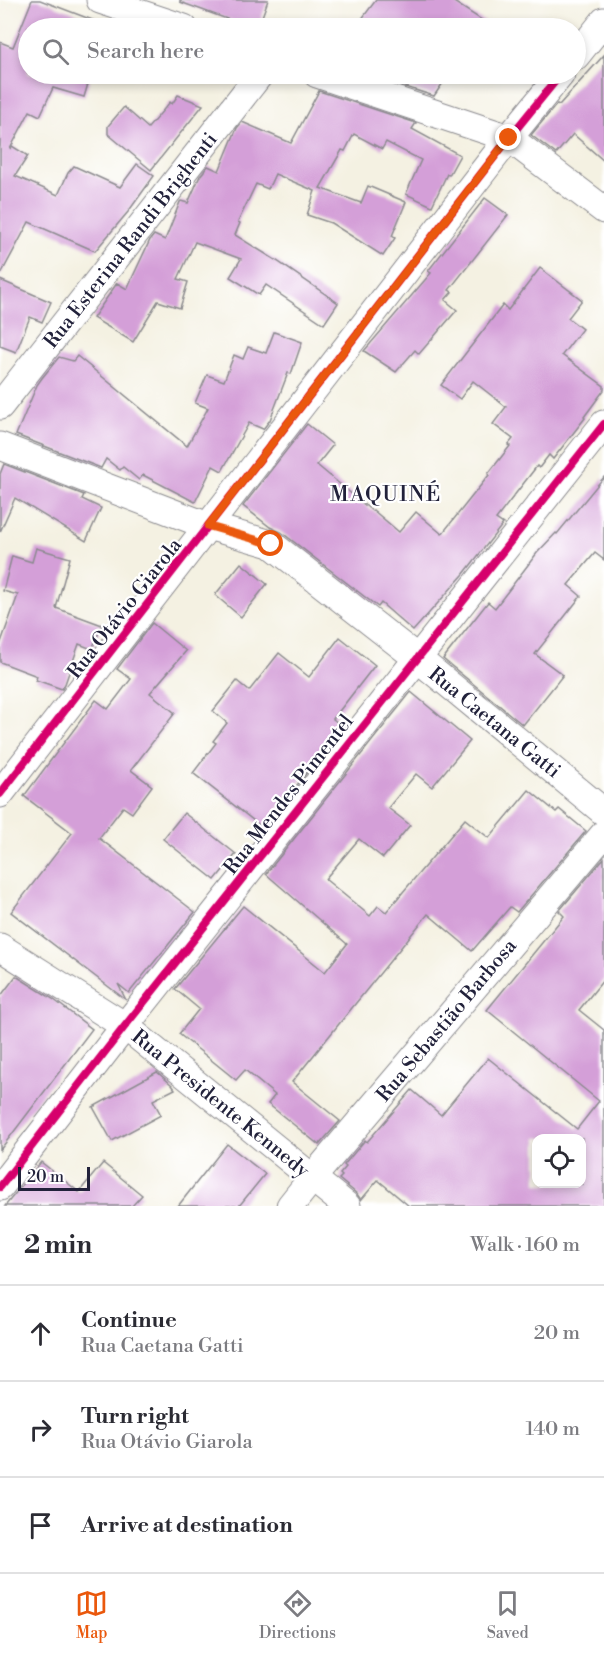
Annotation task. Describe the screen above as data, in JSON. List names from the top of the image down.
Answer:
{
  "streets": {
    "street": [
      "Rua Esterina Randi Brighenti",
      "Rua Otávio Giarola",
      "Rua Caetana Gatti",
      "Rua Mendes Pimentel",
      "Rua Sebastião Barbosa",
      "Rua Presidente Kennedy"
    ]
  },
  "crossings": [
    ["Rua Otávio Giarola", "Rua Caetana Gatti"],
    ["Rua Caetana Gatti", "Rua Mendes Pimentel"],
    ["Rua Mendes Pimentel", "Rua Presidente Kennedy"],
    ["Rua Sebastião Barbosa", "Rua Presidente Kennedy"]
  ],
  "districts": ["MAQUINÉ"],
  "scale_bar": "20 m",
  "page": {
    "search": "Search here",
    "scale": "20 m",
    "heading": ["2 min", "Walk · 160 m"],
    "list": [
      ["Continue", "Rua Caetana Gatti", "20 m"],
      ["Turn right", "Rua Otávio Giarola", "140 m"],
      "Arrive at destination"
    ],
    "nav": ["Map", "Directions", "Saved"]
  }
}
